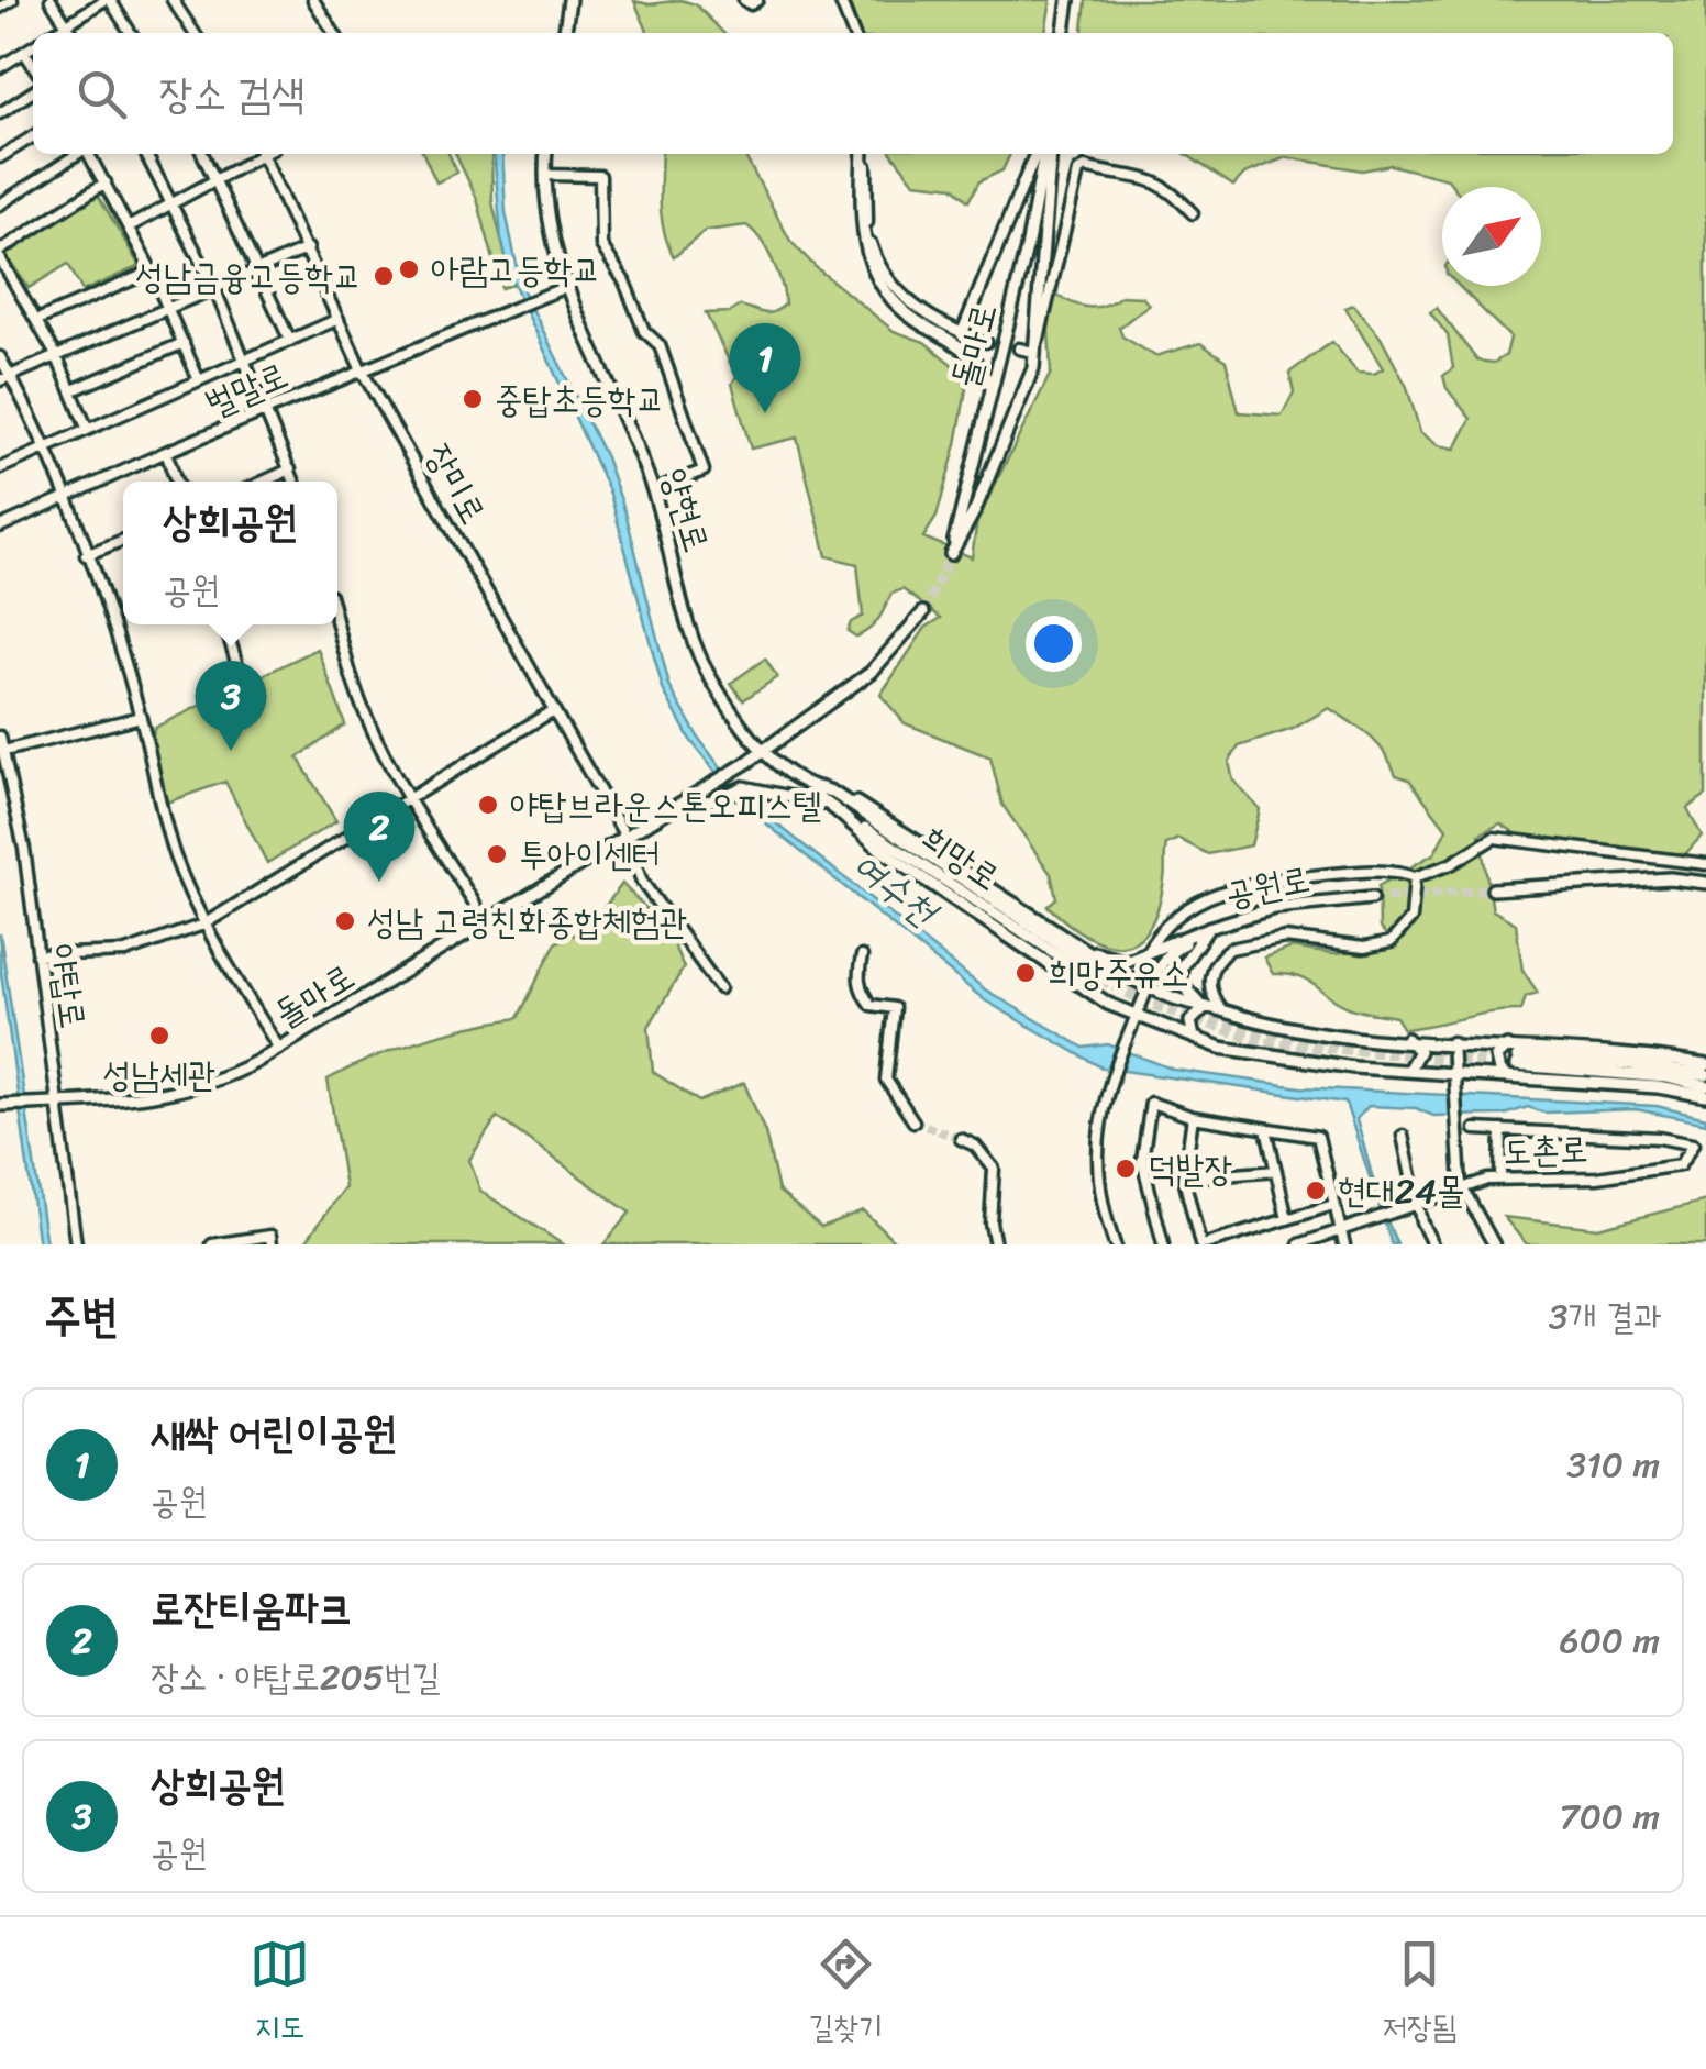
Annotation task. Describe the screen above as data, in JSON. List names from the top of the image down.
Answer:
{
  "streets": {
    "main road": [
      "돌마로",
      "양현로",
      "희망로",
      "공원로"
    ],
    "street": [
      "벌말로",
      "장미로",
      "야탑로",
      "도촌로"
    ]
  },
  "crossings": [
    ["돌마로", "장미로"],
    ["돌마로", "양현로"],
    ["돌마로", "희망로"],
    ["돌마로", "야탑로"],
    ["벌말로", "장미로"],
    ["벌말로", "양현로"],
    ["양현로", "희망로"]
  ],
  "water": ["여수천"],
  "places": [
    "아람고등학교",
    "성남금융고등학교",
    "중탑초등학교",
    "야탑브라운스톤오피스텔",
    "투아이센터",
    "성남 고령친화종합체험관",
    "희망주유소",
    "성남세관",
    "덕발장",
    "현대24몰"
  ],
  "north": "top right",
  "page": {
    "search": "장소 검색",
    "pins": ["1", "3", "2"],
    "popup": ["상희공원", "공원"],
    "heading": ["주변", "3개 결과"],
    "list": [
      {
        "mark": "1",
        "name": "새싹 어린이공원",
        "note": "공원",
        "value": "310 m"
      },
      {
        "mark": "2",
        "name": "로잔티움파크",
        "note": "장소 · 야탑로205번길",
        "value": "600 m"
      },
      {
        "mark": "3",
        "name": "상희공원",
        "note": "공원",
        "value": "700 m"
      }
    ],
    "nav": ["지도", "길찾기", "저장됨"]
  }
}
